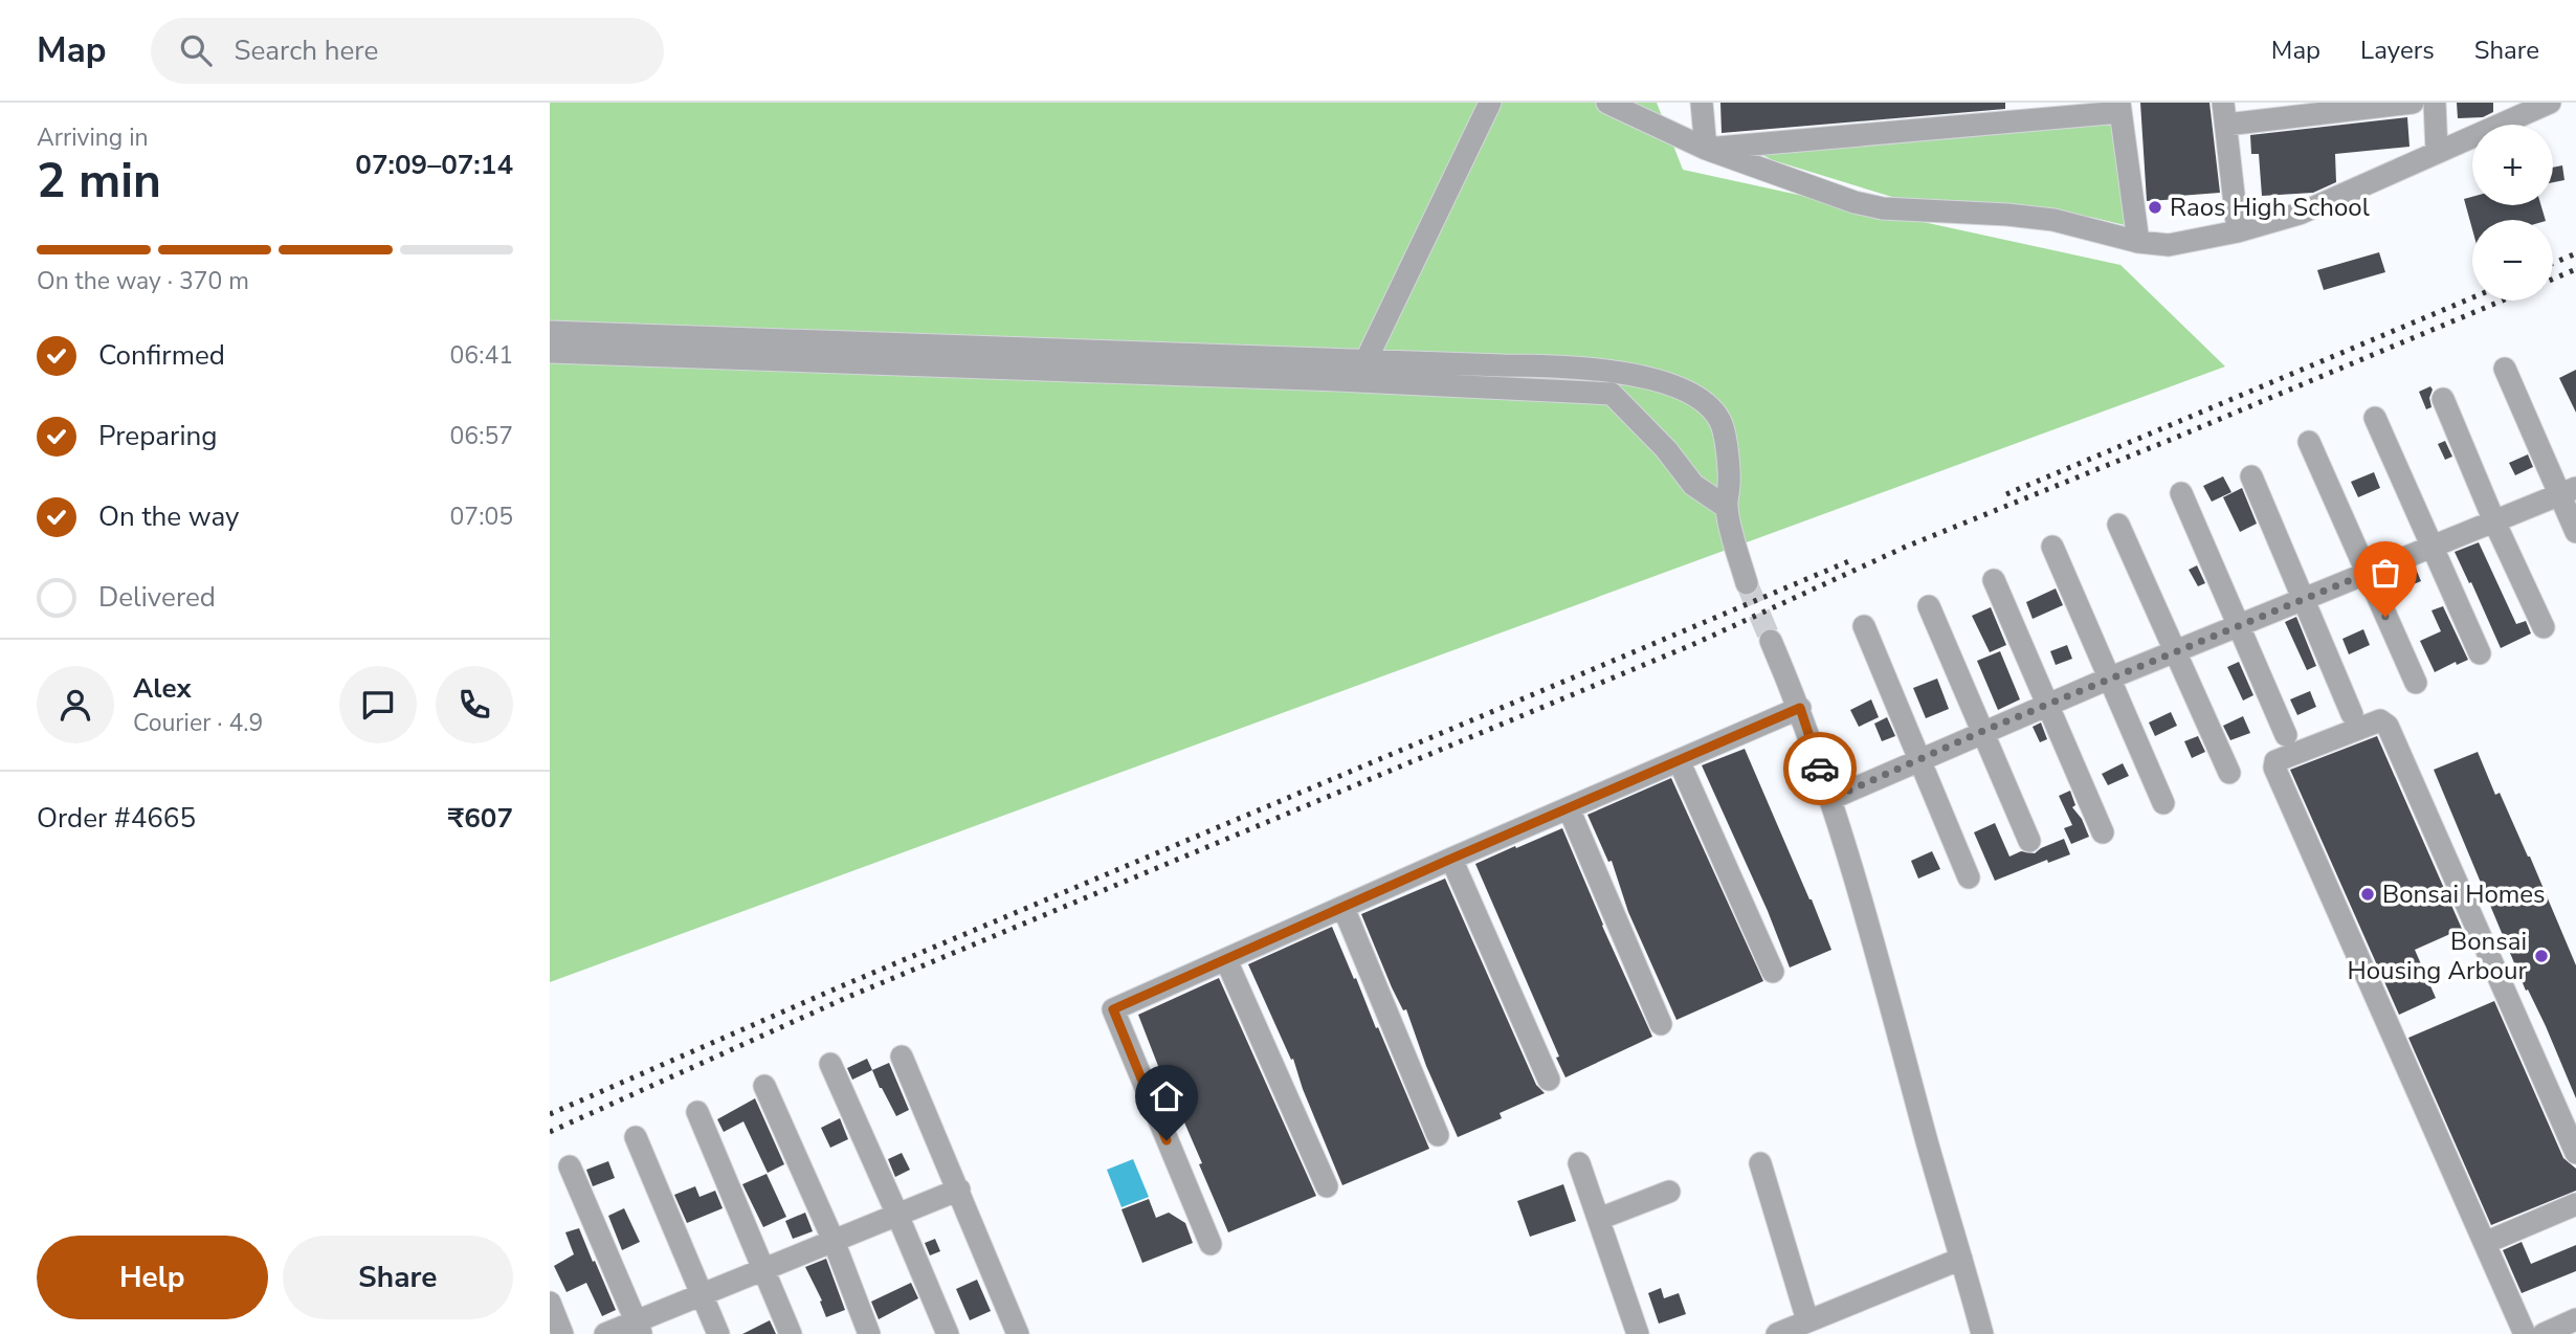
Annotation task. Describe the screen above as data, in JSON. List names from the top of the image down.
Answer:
{
  "places": ["Raos High School", "Bonsai Homes", "Bonsai Housing Arbour"],
  "page": {
    "header": "Map",
    "search": "Search here",
    "nav": ["Map", "Layers", "Share"],
    "heading": ["2 min", "Arriving in", "07:09–07:14"],
    "panel": [
      "Alex",
      "Courier · 4.9",
      "Order #4665",
      "₹607"
    ],
    "map_buttons": ["+", "−"],
    "bar": "On the way · 370 m",
    "list": [
      ["Confirmed", "06:41"],
      ["Preparing", "06:57"],
      ["On the way", "07:05"],
      "Delivered"
    ],
    "buttons": ["Help", "Share"]
  }
}
